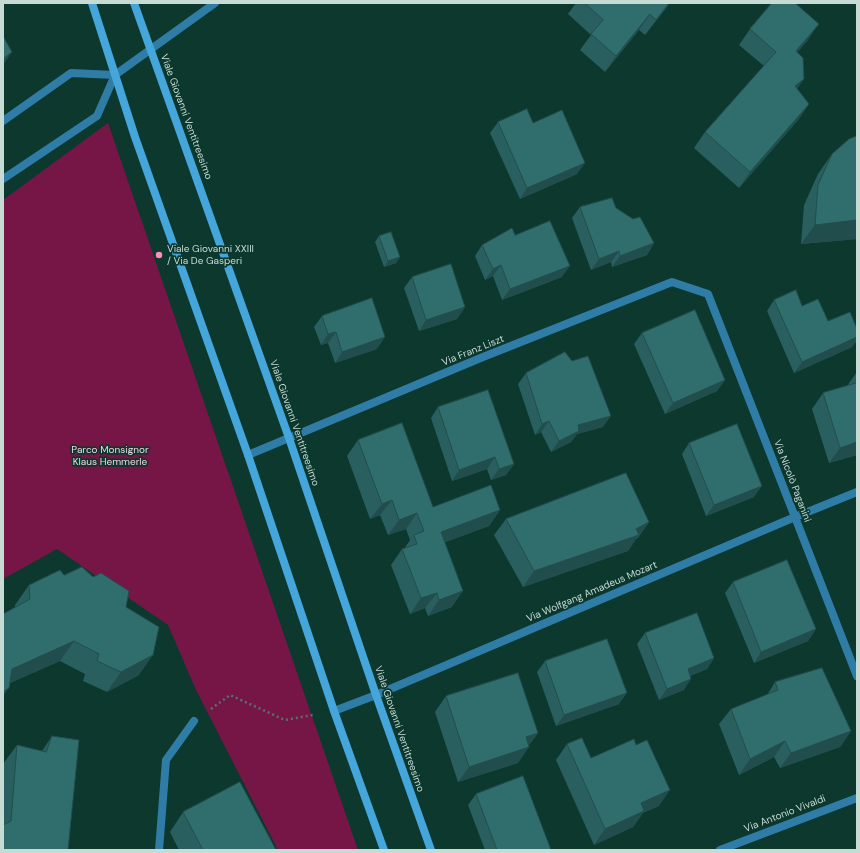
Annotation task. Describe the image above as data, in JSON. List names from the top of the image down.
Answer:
{
  "streets": {
    "main road": ["Viale Giovanni Ventitreesimo"],
    "street": [
      "Via Franz Liszt",
      "Via Nicolò Paganini",
      "Via Wolfgang Amadeus Mozart",
      "Via Antonio Vivaldi"
    ]
  },
  "crossings": [
    ["Viale Giovanni Ventitreesimo", "Via Franz Liszt"],
    ["Viale Giovanni Ventitreesimo", "Via Wolfgang Amadeus Mozart"],
    ["Via Franz Liszt", "Via Nicolò Paganini"],
    ["Via Nicolò Paganini", "Via Wolfgang Amadeus Mozart"]
  ],
  "parks": ["Parco Monsignor Klaus Hemmerle"],
  "places": ["Viale Giovanni XXIII / Via De Gasperi"]
}
